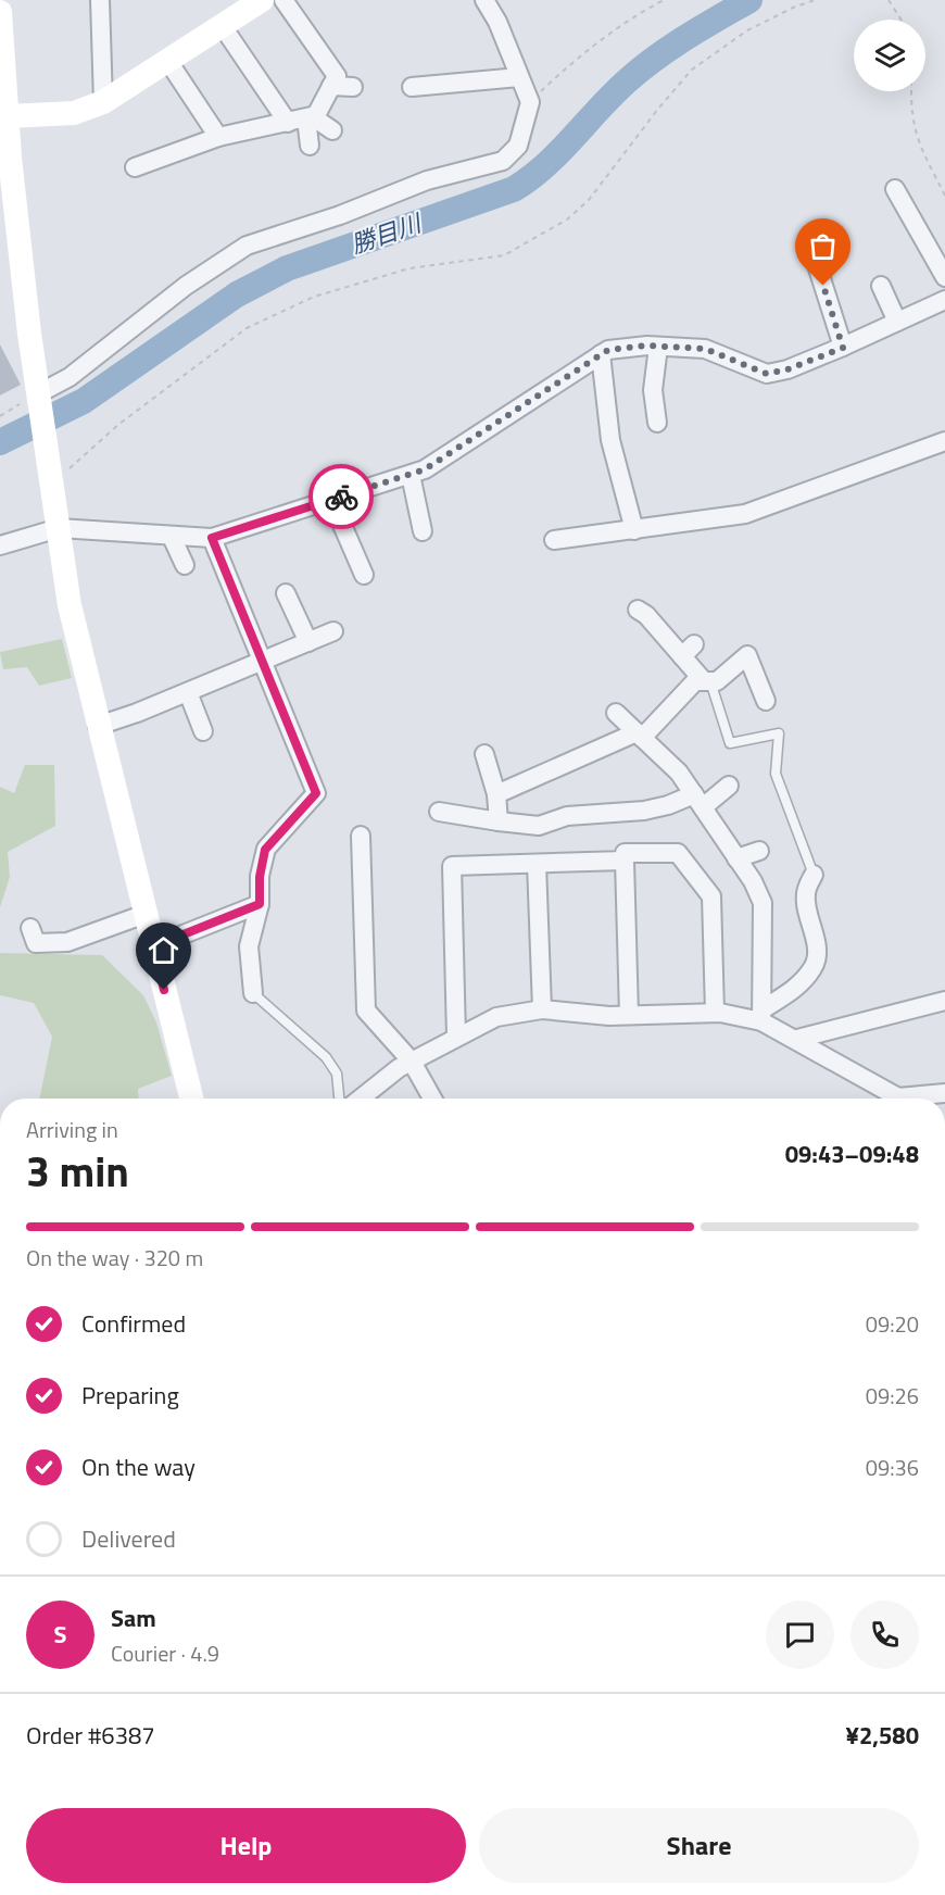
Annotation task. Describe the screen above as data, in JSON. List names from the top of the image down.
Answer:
{
  "water": ["勝目川"],
  "page": {
    "heading": ["3 min", "Arriving in", "09:43–09:48"],
    "panel": [
      "Sam",
      "Courier · 4.9",
      "Order #6387",
      "¥2,580"
    ],
    "bar": "On the way · 320 m",
    "list": [
      ["Confirmed", "09:20"],
      ["Preparing", "09:26"],
      ["On the way", "09:36"],
      "Delivered"
    ],
    "round": "S",
    "buttons": ["Help", "Share"]
  }
}
